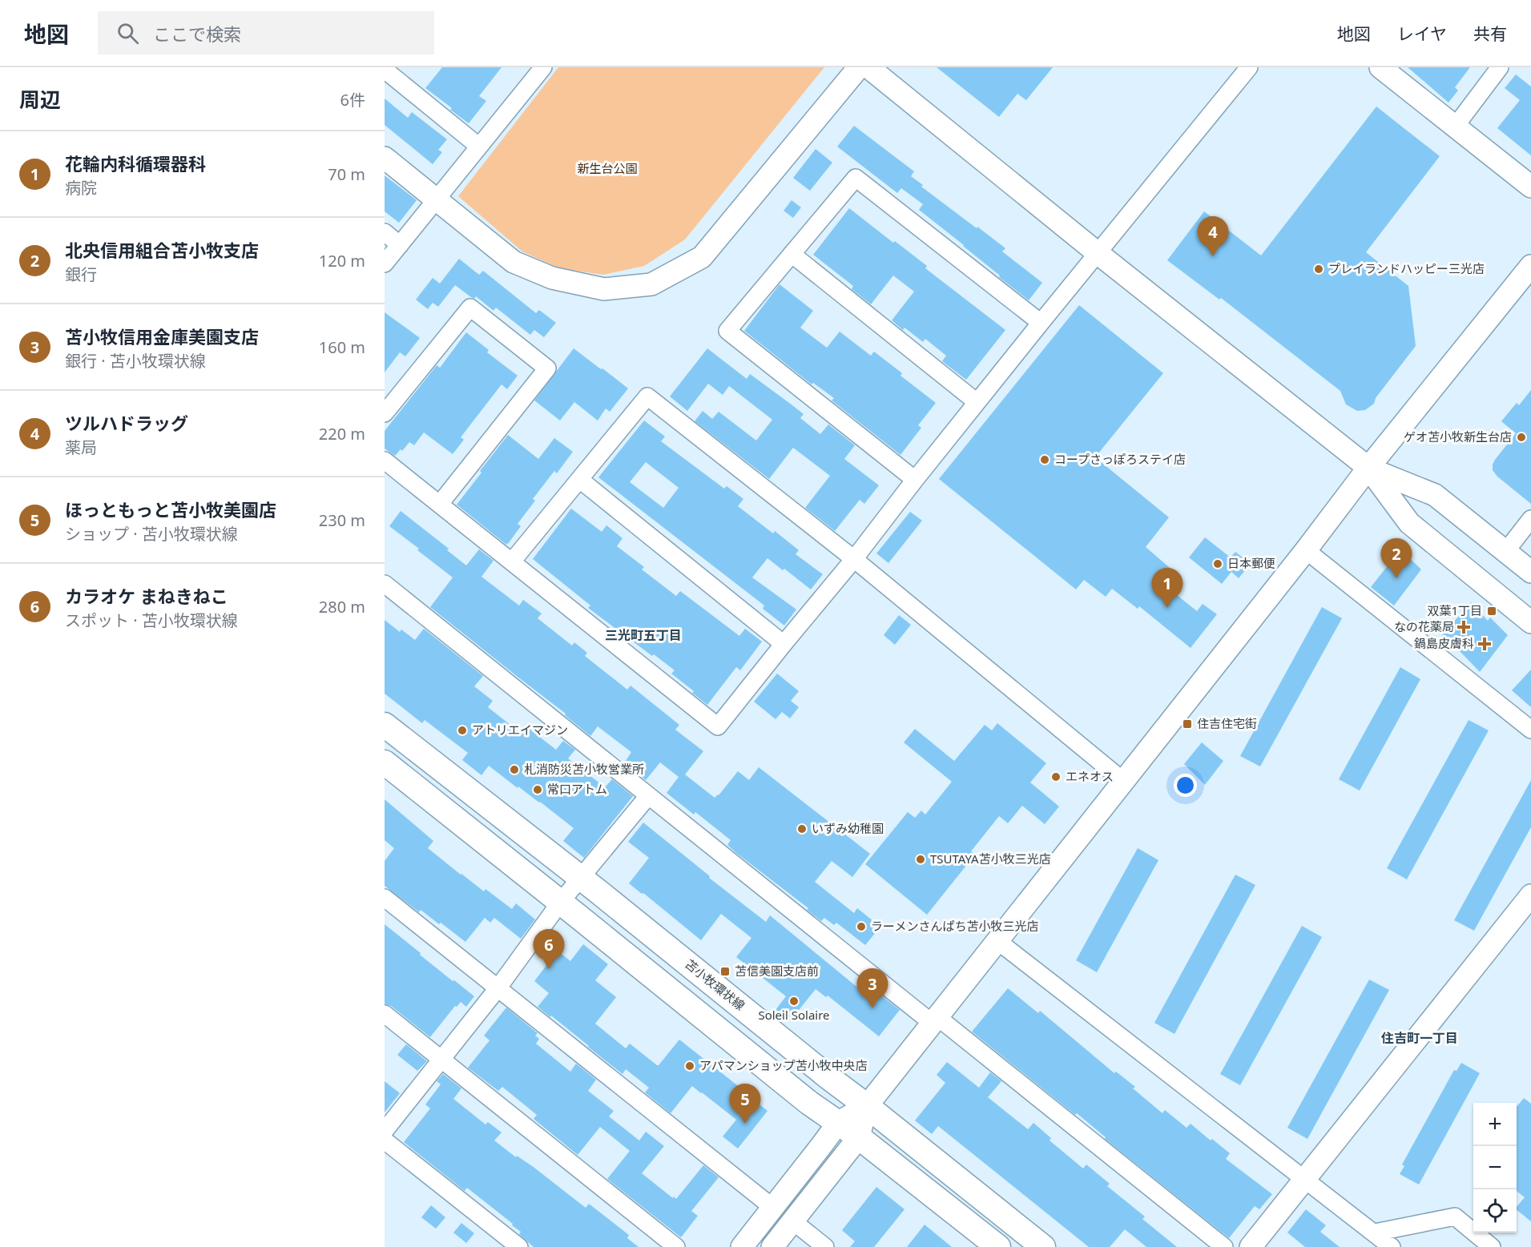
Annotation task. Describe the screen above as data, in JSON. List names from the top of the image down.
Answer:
{
  "streets": {
    "main road": ["苫小牧環状線"]
  },
  "districts": ["三光町五丁目", "住吉町一丁目"],
  "parks": ["新生台公園"],
  "places": {
    "other": [
      "プレイランドハッピー三光店",
      "ゲオ苫小牧新生台店",
      "コープさっぽろステイ店",
      "日本郵便",
      "アトリエイマジン",
      "札消防災苫小牧営業所",
      "エネオス",
      "常口アトム",
      "いずみ幼稚園",
      "TSUTAYA苫小牧三光店",
      "ラーメンさんぱち苫小牧三光店",
      "Soleil Solaire",
      "アパマンショップ苫小牧中央店"
    ],
    "transit": ["双葉1丁目", "住吉住宅街", "苫信美園支店前"],
    "health": ["なの花薬局", "鍋島皮膚科"]
  },
  "page": {
    "header": "地図",
    "search": "ここで検索",
    "nav": ["地図", "レイヤ", "共有"],
    "heading": ["周辺", "6件"],
    "list": [
      {
        "mark": "1",
        "name": "花輪内科循環器科",
        "note": "病院",
        "value": "70 m"
      },
      {
        "mark": "2",
        "name": "北央信用組合苫小牧支店",
        "note": "銀行",
        "value": "120 m"
      },
      {
        "mark": "3",
        "name": "苫小牧信用金庫美園支店",
        "note": "銀行 · 苫小牧環状線",
        "value": "160 m"
      },
      {
        "mark": "4",
        "name": "ツルハドラッグ",
        "note": "薬局",
        "value": "220 m"
      },
      {
        "mark": "5",
        "name": "ほっともっと苫小牧美園店",
        "note": "ショップ · 苫小牧環状線",
        "value": "230 m"
      },
      {
        "mark": "6",
        "name": "カラオケ まねきねこ",
        "note": "スポット · 苫小牧環状線",
        "value": "280 m"
      }
    ],
    "pins": [
      "4",
      "2",
      "1",
      "6",
      "3",
      "5"
    ],
    "map_buttons": ["+", "−"]
  }
}
